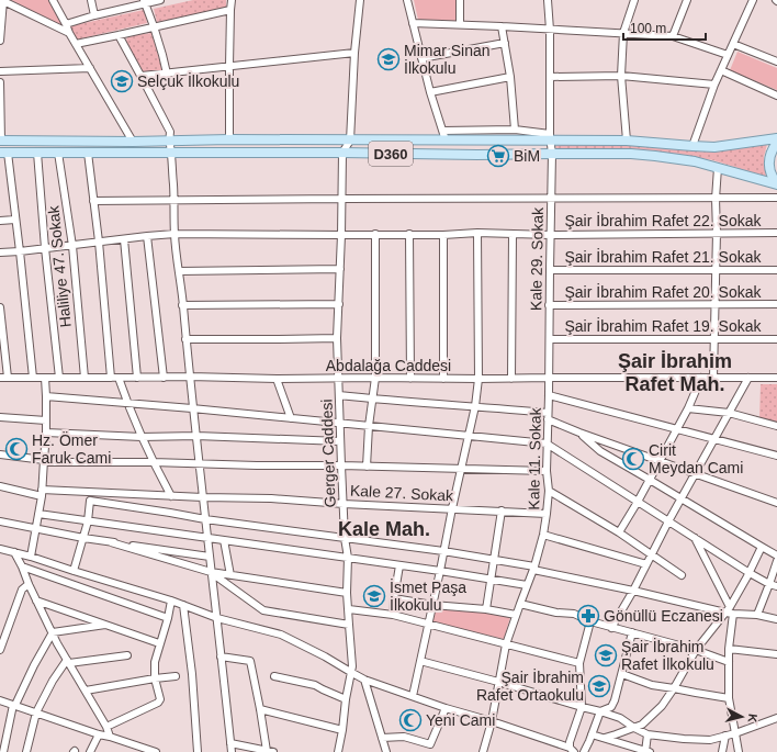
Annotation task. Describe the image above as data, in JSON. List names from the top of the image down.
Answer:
{
  "streets": {
    "main road": ["D360"],
    "street": [
      "Şair İbrahim Rafet 22. Sokak",
      "Şair İbrahim Rafet 21. Sokak",
      "Kale 29. Sokak",
      "Haliliye 47. Sokak",
      "Şair İbrahim Rafet 20. Sokak",
      "Şair İbrahim Rafet 19. Sokak",
      "Abdalağa Caddesi",
      "Gerger Caddesi",
      "Kale 11. Sokak",
      "Kale 27. Sokak"
    ]
  },
  "crossings": [
    ["D360", "Kale 29. Sokak"],
    ["D360", "Haliliye 47. Sokak"],
    ["D360", "Gerger Caddesi"],
    ["Şair İbrahim Rafet 22. Sokak", "Kale 29. Sokak"],
    ["Şair İbrahim Rafet 22. Sokak", "Haliliye 47. Sokak"],
    ["Şair İbrahim Rafet 22. Sokak", "Gerger Caddesi"],
    ["Şair İbrahim Rafet 21. Sokak", "Kale 29. Sokak"],
    ["Kale 29. Sokak", "Şair İbrahim Rafet 20. Sokak"],
    ["Kale 29. Sokak", "Şair İbrahim Rafet 19. Sokak"],
    ["Kale 29. Sokak", "Abdalağa Caddesi"],
    ["Kale 29. Sokak", "Kale 11. Sokak"],
    ["Haliliye 47. Sokak", "Abdalağa Caddesi"],
    ["Abdalağa Caddesi", "Gerger Caddesi"],
    ["Abdalağa Caddesi", "Kale 11. Sokak"],
    ["Gerger Caddesi", "Kale 27. Sokak"],
    ["Kale 11. Sokak", "Kale 27. Sokak"]
  ],
  "districts": ["Şair İbrahim Rafet Mah.", "Kale Mah."],
  "places": {
    "school or university": [
      "Mimar Sinan İlkokulu",
      "Selçuk İlkokulu",
      "İsmet Paşa İlkokulu",
      "Şair İbrahim Rafet İlkokulu",
      "Şair İbrahim Rafet Ortaokulu"
    ],
    "supermarket": ["BiM"],
    "mosque": ["Hz. Ömer Faruk Cami", "Cirit Meydan Cami", "Yeni Cami"],
    "pharmacy": ["Gönüllü Eczanesi"]
  },
  "scale_bar": "100 m",
  "north": "right"
}
